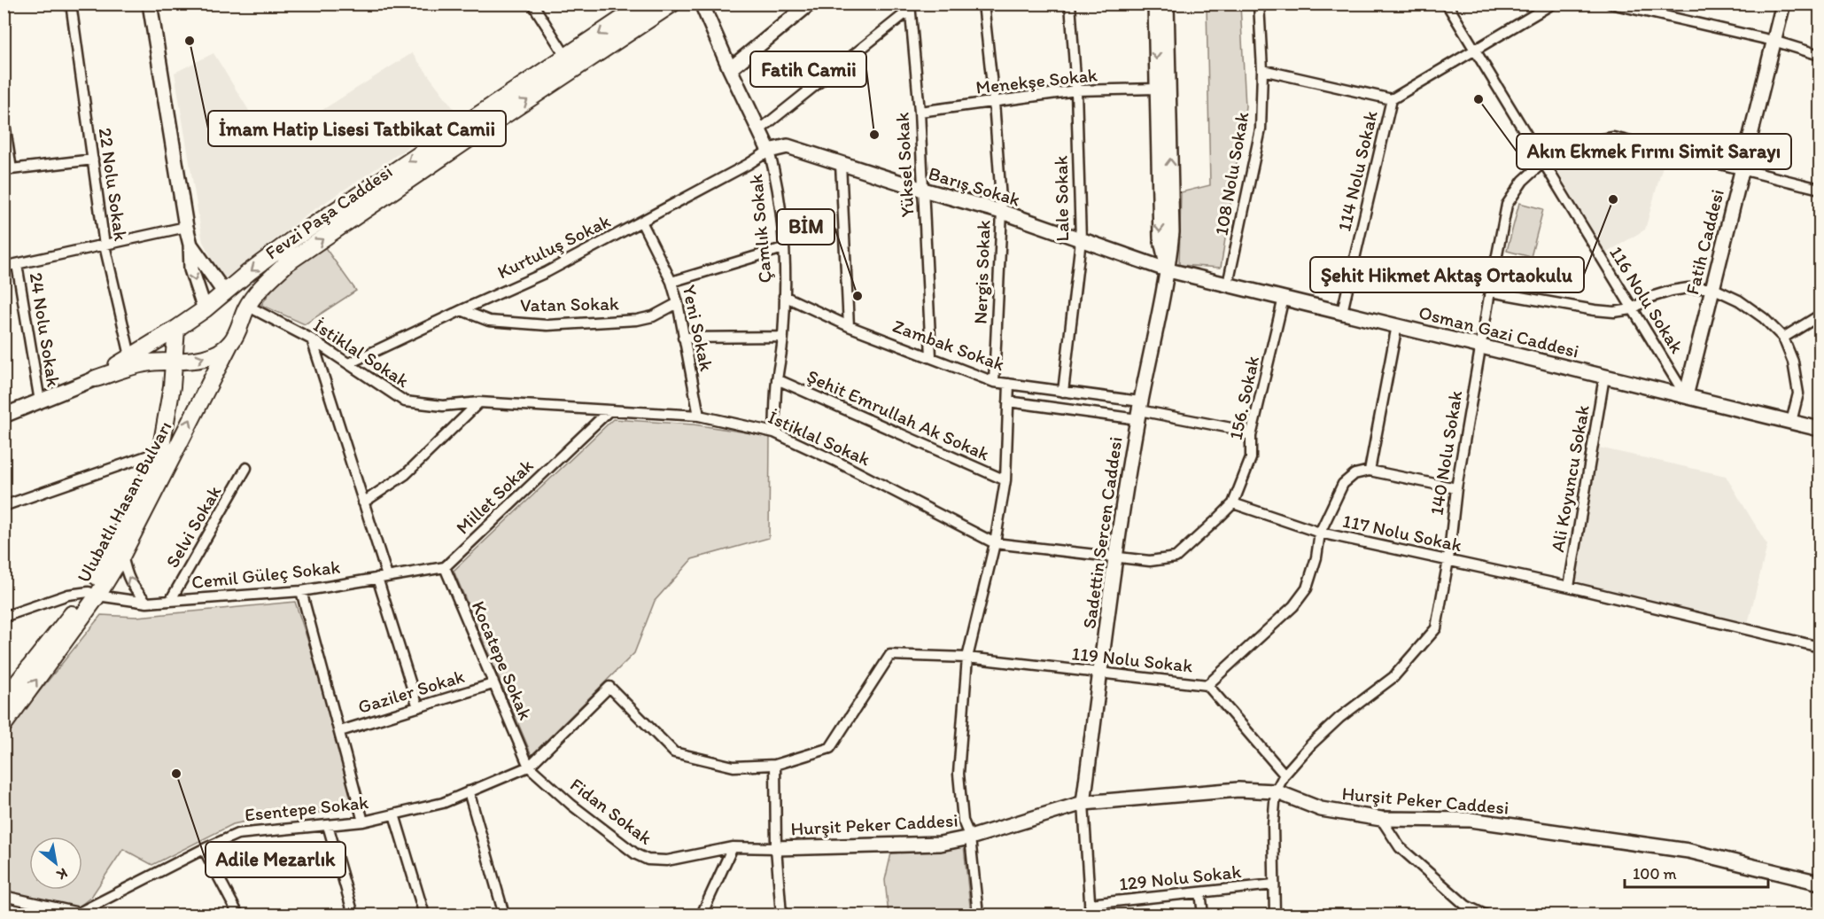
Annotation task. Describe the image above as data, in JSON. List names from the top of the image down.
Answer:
{
  "streets": {
    "main road": ["Fevzi Paşa Caddesi", "Ulubatlı Hasan Bulvarı"],
    "street": [
      "Menekşe Sokak",
      "Yüksel Sokak",
      "114 Nolu Sokak",
      "108 Nolu Sokak",
      "22 Nolu Sokak",
      "Barış Sokak",
      "Lale Sokak",
      "Çamlık Sokak",
      "Fatih Caddesi",
      "Kurtuluş Sokak",
      "Nergis Sokak",
      "116 Nolu Sokak",
      "Vatan Sokak",
      "Yeni Sokak",
      "24 Nolu Sokak",
      "Osman Gazi Caddesi",
      "Zambak Sokak",
      "İstiklal Sokak",
      "156. Sokak",
      "Şehit Emrullah Ak Sokak",
      "140 Nolu Sokak",
      "Ali Koyuncu Sokak",
      "Millet Sokak",
      "Selvi Sokak",
      "Sadettin Sercen Caddesi",
      "117 Nolu Sokak",
      "Cemil Güleç Sokak",
      "119 Nolu Sokak",
      "Kocatepe Sokak",
      "Gaziler Sokak",
      "Hurşit Peker Caddesi",
      "Esentepe Sokak",
      "Fidan Sokak",
      "129 Nolu Sokak"
    ]
  },
  "crossings": [
    ["Menekşe Sokak", "Yüksel Sokak"],
    ["Menekşe Sokak", "Lale Sokak"],
    ["Menekşe Sokak", "Nergis Sokak"],
    ["Menekşe Sokak", "Sadettin Sercen Caddesi"],
    ["Yüksel Sokak", "Barış Sokak"],
    ["Yüksel Sokak", "Zambak Sokak"],
    ["114 Nolu Sokak", "Osman Gazi Caddesi"],
    ["108 Nolu Sokak", "Osman Gazi Caddesi"],
    ["22 Nolu Sokak", "Fevzi Paşa Caddesi"],
    ["Barış Sokak", "Lale Sokak"],
    ["Barış Sokak", "Çamlık Sokak"],
    ["Barış Sokak", "Kurtuluş Sokak"],
    ["Barış Sokak", "Nergis Sokak"],
    ["Barış Sokak", "Osman Gazi Caddesi"],
    ["Barış Sokak", "Sadettin Sercen Caddesi"],
    ["Lale Sokak", "Zambak Sokak"],
    ["Fevzi Paşa Caddesi", "24 Nolu Sokak"],
    ["Fevzi Paşa Caddesi", "İstiklal Sokak"],
    ["Fevzi Paşa Caddesi", "Ulubatlı Hasan Bulvarı"],
    ["Çamlık Sokak", "Kurtuluş Sokak"],
    ["Çamlık Sokak", "Zambak Sokak"],
    ["Çamlık Sokak", "İstiklal Sokak"],
    ["Çamlık Sokak", "Şehit Emrullah Ak Sokak"],
    ["Fatih Caddesi", "116 Nolu Sokak"],
    ["Fatih Caddesi", "Osman Gazi Caddesi"],
    ["Fatih Caddesi", "140 Nolu Sokak"],
    ["Kurtuluş Sokak", "Vatan Sokak"],
    ["Kurtuluş Sokak", "Yeni Sokak"],
    ["Kurtuluş Sokak", "İstiklal Sokak"],
    ["Nergis Sokak", "Zambak Sokak"],
    ["116 Nolu Sokak", "Osman Gazi Caddesi"],
    ["116 Nolu Sokak", "140 Nolu Sokak"],
    ["Vatan Sokak", "Yeni Sokak"],
    ["Yeni Sokak", "İstiklal Sokak"],
    ["Osman Gazi Caddesi", "156. Sokak"],
    ["Osman Gazi Caddesi", "140 Nolu Sokak"],
    ["Osman Gazi Caddesi", "Ali Koyuncu Sokak"],
    ["Osman Gazi Caddesi", "Sadettin Sercen Caddesi"],
    ["Zambak Sokak", "Sadettin Sercen Caddesi"],
    ["İstiklal Sokak", "Millet Sokak"],
    ["156. Sokak", "117 Nolu Sokak"],
    ["140 Nolu Sokak", "117 Nolu Sokak"],
    ["140 Nolu Sokak", "119 Nolu Sokak"],
    ["140 Nolu Sokak", "Hurşit Peker Caddesi"],
    ["Ali Koyuncu Sokak", "117 Nolu Sokak"],
    ["Millet Sokak", "Kocatepe Sokak"],
    ["Ulubatlı Hasan Bulvarı", "Cemil Güleç Sokak"],
    ["Selvi Sokak", "Cemil Güleç Sokak"],
    ["Sadettin Sercen Caddesi", "119 Nolu Sokak"],
    ["Sadettin Sercen Caddesi", "Hurşit Peker Caddesi"],
    ["Kocatepe Sokak", "Gaziler Sokak"],
    ["Kocatepe Sokak", "Esentepe Sokak"],
    ["Kocatepe Sokak", "Fidan Sokak"],
    ["Hurşit Peker Caddesi", "Fidan Sokak"],
    ["Esentepe Sokak", "Fidan Sokak"]
  ],
  "places": [
    "İmam Hatip Lisesi Tatbikat Camii",
    "Akın Ekmek Fırını Simit Sarayı",
    "Fatih Camii",
    "Şehit Hikmet Aktaş Ortaokulu",
    "BİM",
    "Adile Mezarlık"
  ],
  "scale_bar": "100 m",
  "north": "bottom right"
}
